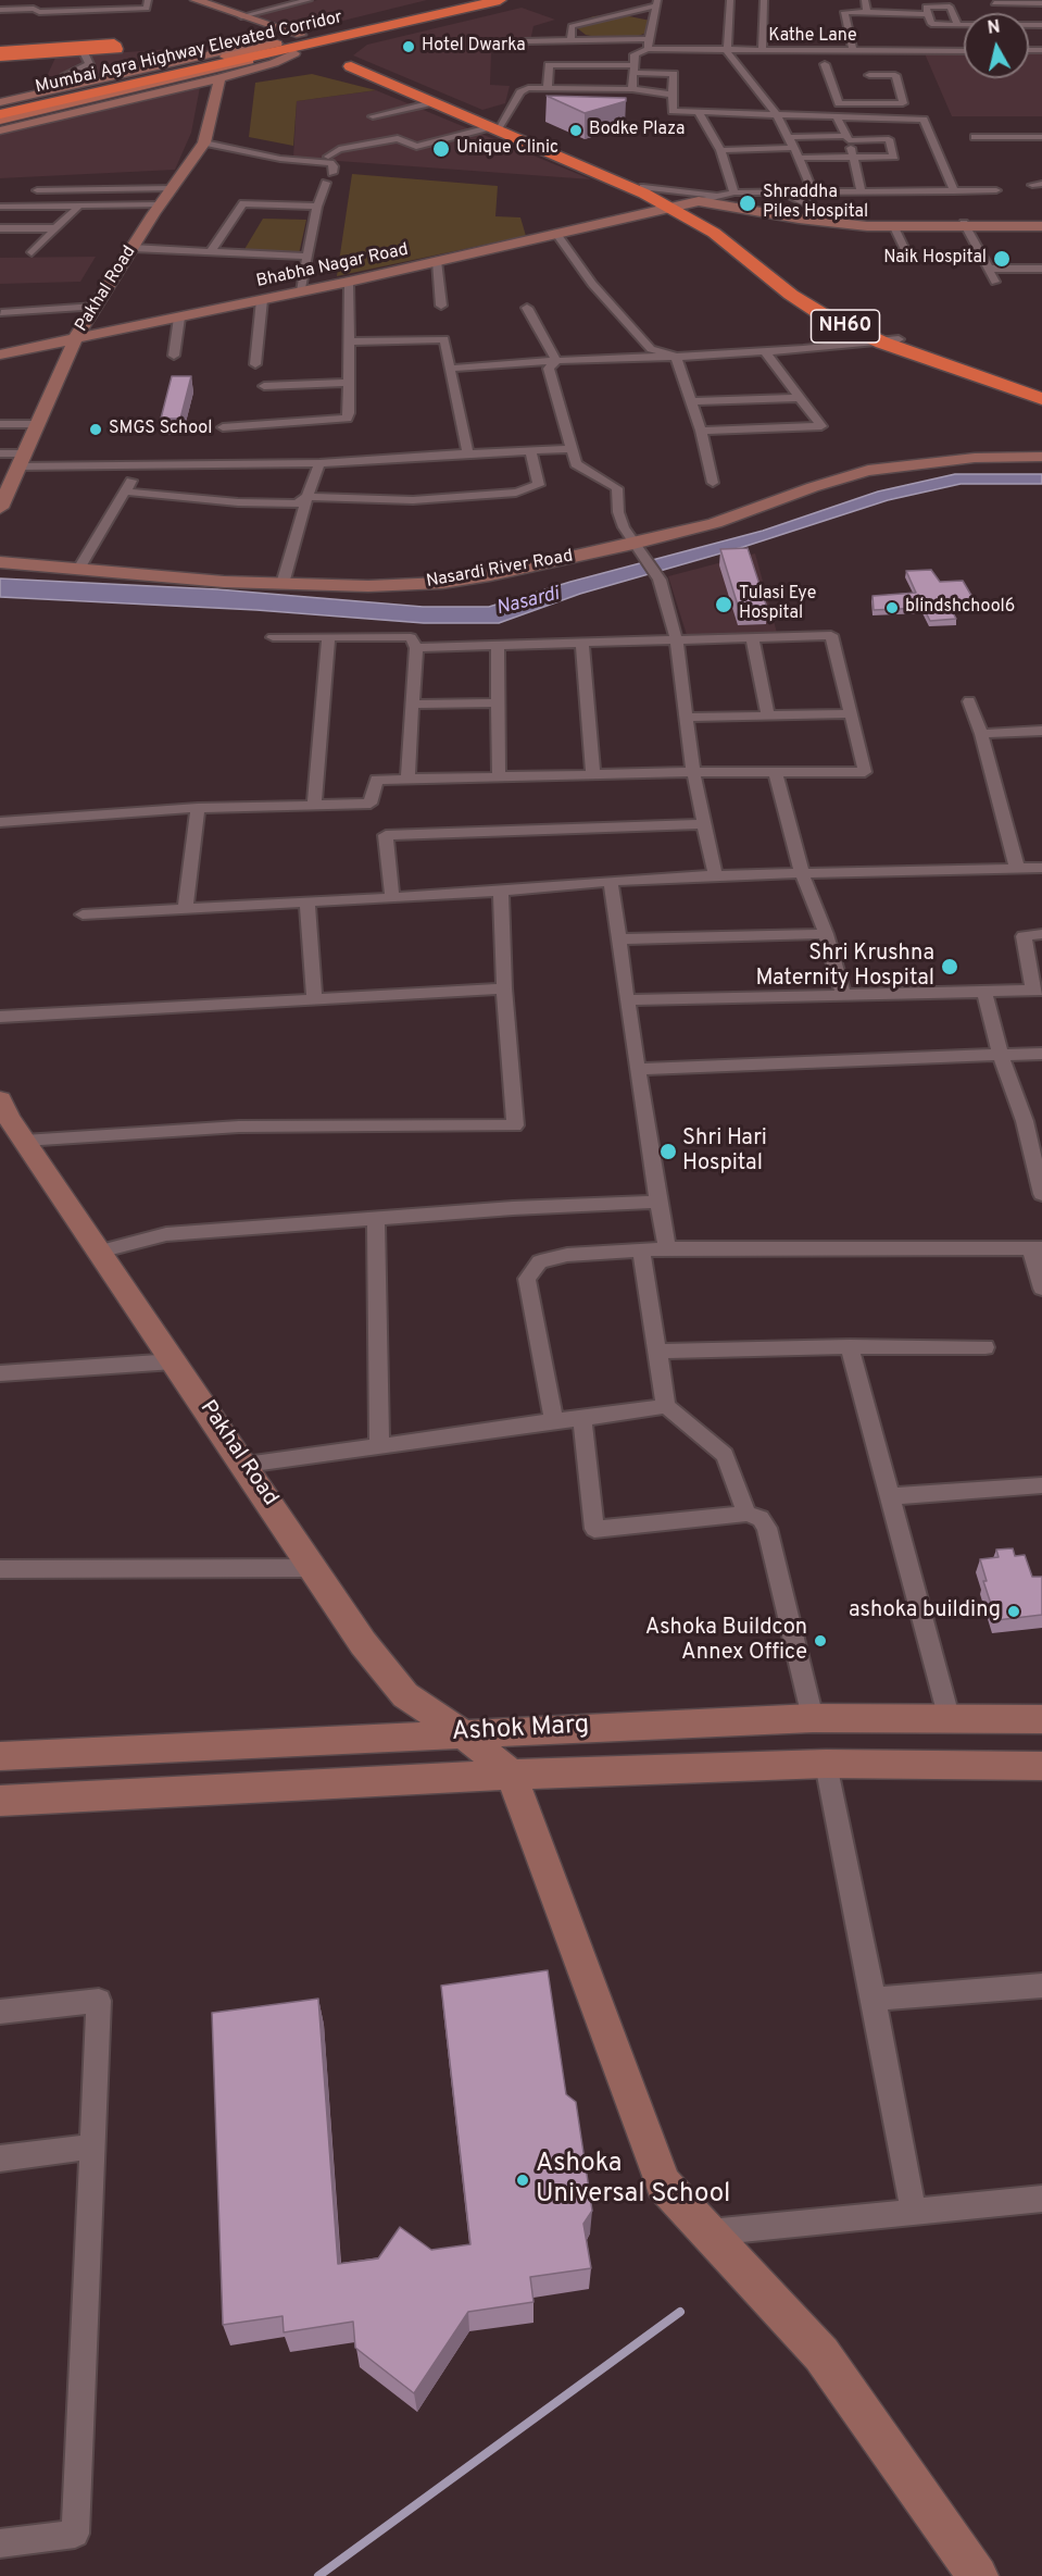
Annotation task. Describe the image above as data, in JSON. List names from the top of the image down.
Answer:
{
  "streets": {
    "highway": ["Mumbai Agra Highway Elevated Corridor", "NH60"],
    "street": [
      "Kathe Lane",
      "Bhabha Nagar Road",
      "Pakhal Road",
      "Nasardi River Road",
      "Ashok Marg"
    ]
  },
  "crossings": [
    ["Bhabha Nagar Road", "Pakhal Road"],
    ["Bhabha Nagar Road", "NH60"],
    ["Pakhal Road", "Ashok Marg"]
  ],
  "water": ["Nasardi"],
  "places": [
    "Hotel Dwarka",
    "Bodke Plaza",
    "Unique Clinic",
    "Shraddha Piles Hospital",
    "Naik Hospital",
    "SMGS School",
    "Tulasi Eye Hospital",
    "blindshchool6",
    "Shri Krushna Maternity Hospital",
    "Shri Hari Hospital",
    "ashoka building",
    "Ashoka Buildcon Annex Office",
    "Ashoka Universal School"
  ],
  "north": "top"
}
